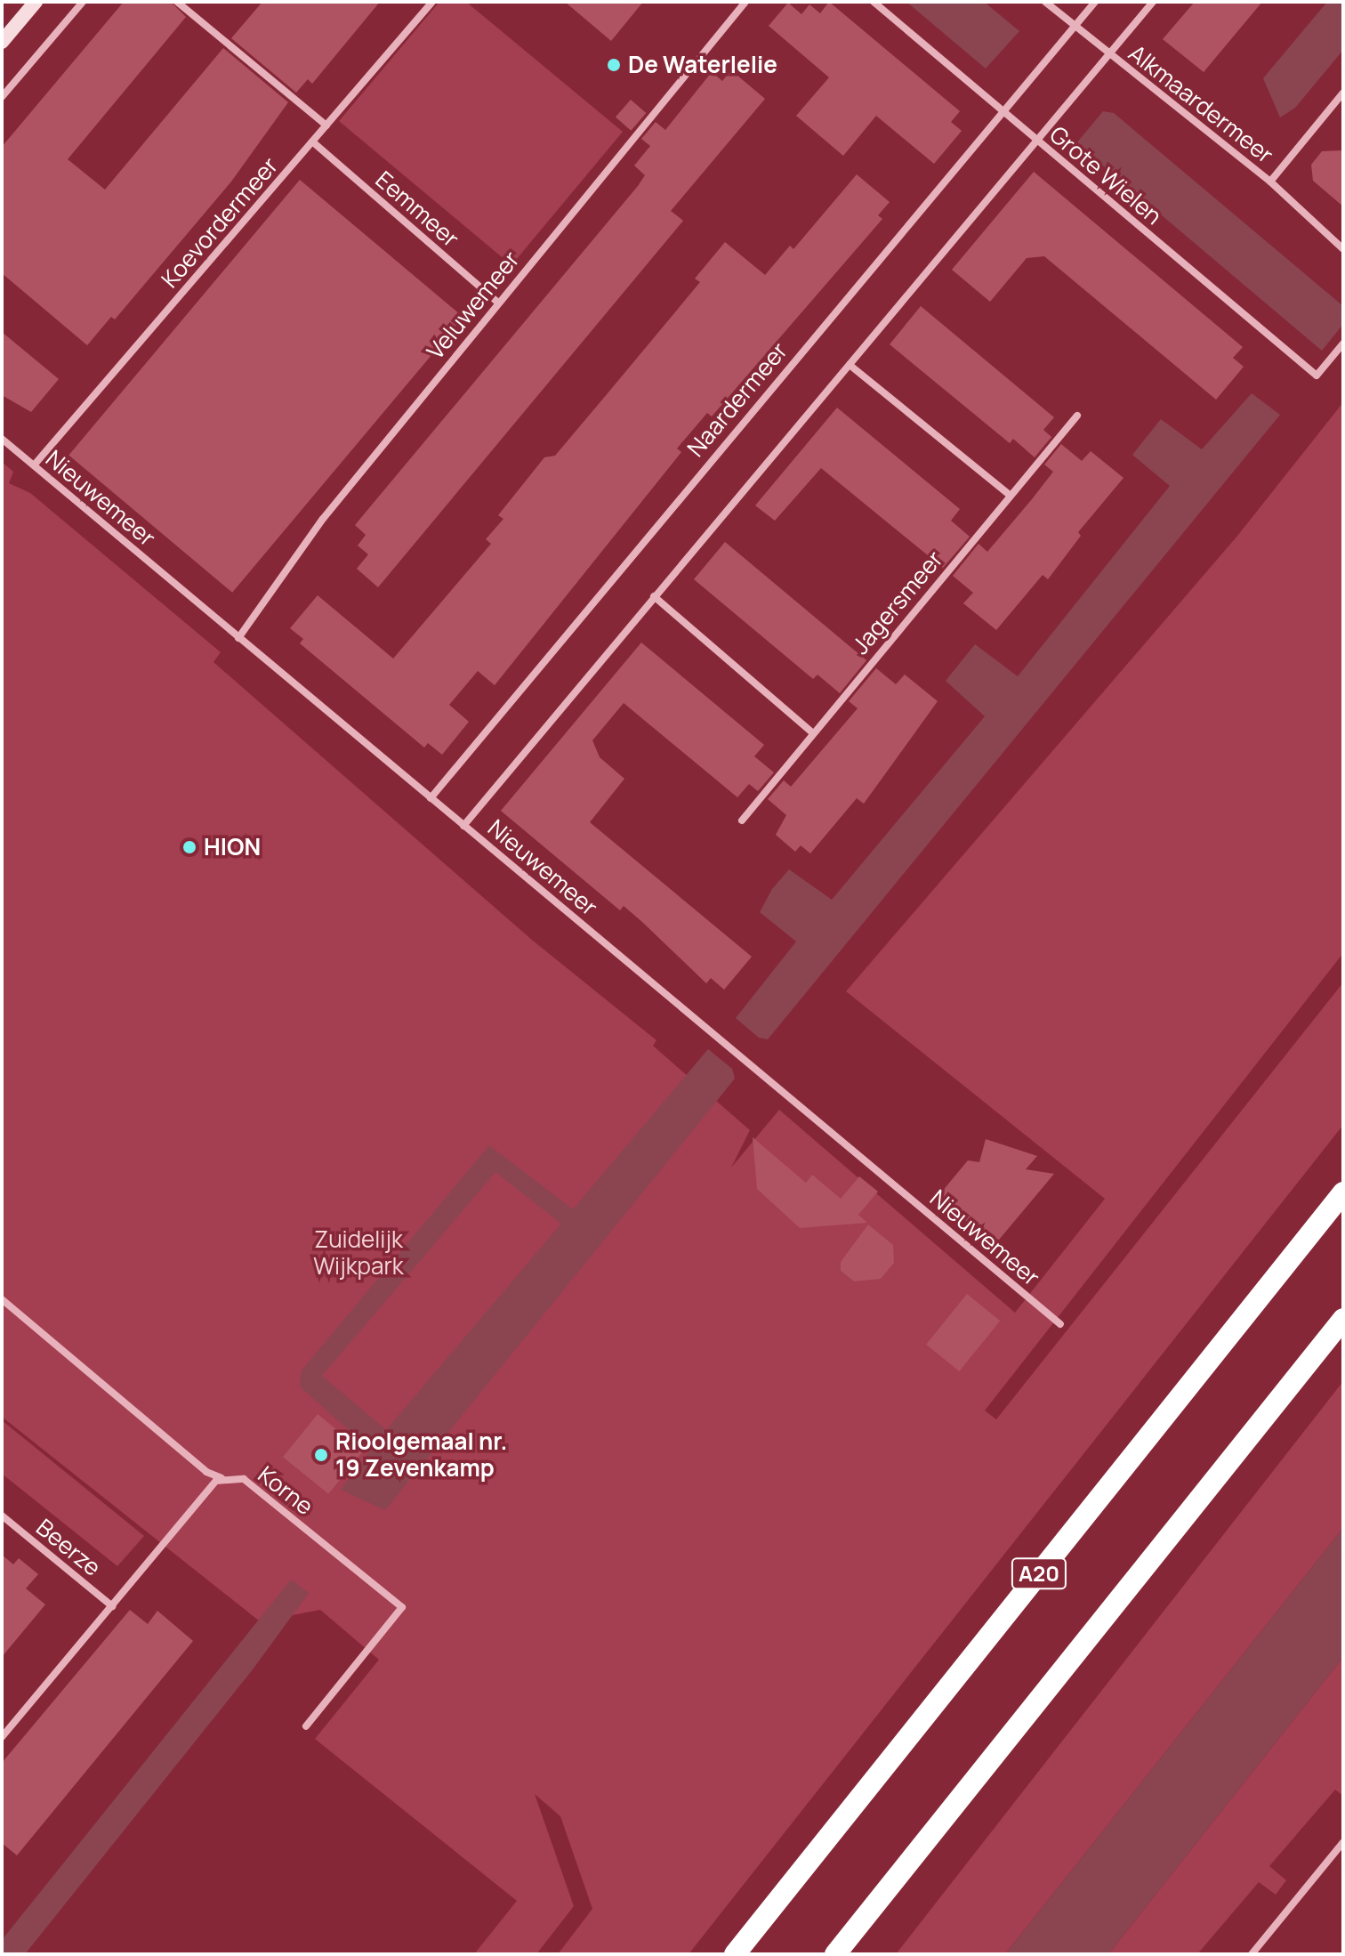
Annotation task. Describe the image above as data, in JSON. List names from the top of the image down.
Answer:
{
  "streets": {
    "highway": ["A20"],
    "street": [
      "Alkmaardermeer",
      "Grote Wielen",
      "Eemmeer",
      "Koevordermeer",
      "Veluwemeer",
      "Naardermeer",
      "Nieuwemeer",
      "Jagersmeer",
      "Korne",
      "Beerze"
    ]
  },
  "crossings": [
    ["Grote Wielen", "Naardermeer"],
    ["Eemmeer", "Koevordermeer"],
    ["Eemmeer", "Veluwemeer"],
    ["Koevordermeer", "Nieuwemeer"],
    ["Veluwemeer", "Nieuwemeer"],
    ["Naardermeer", "Nieuwemeer"],
    ["Korne", "Beerze"]
  ],
  "parks": ["Zuidelijk Wijkpark"],
  "places": ["De Waterlelie", "HION", "Rioolgemaal nr. 19 Zevenkamp"]
}
